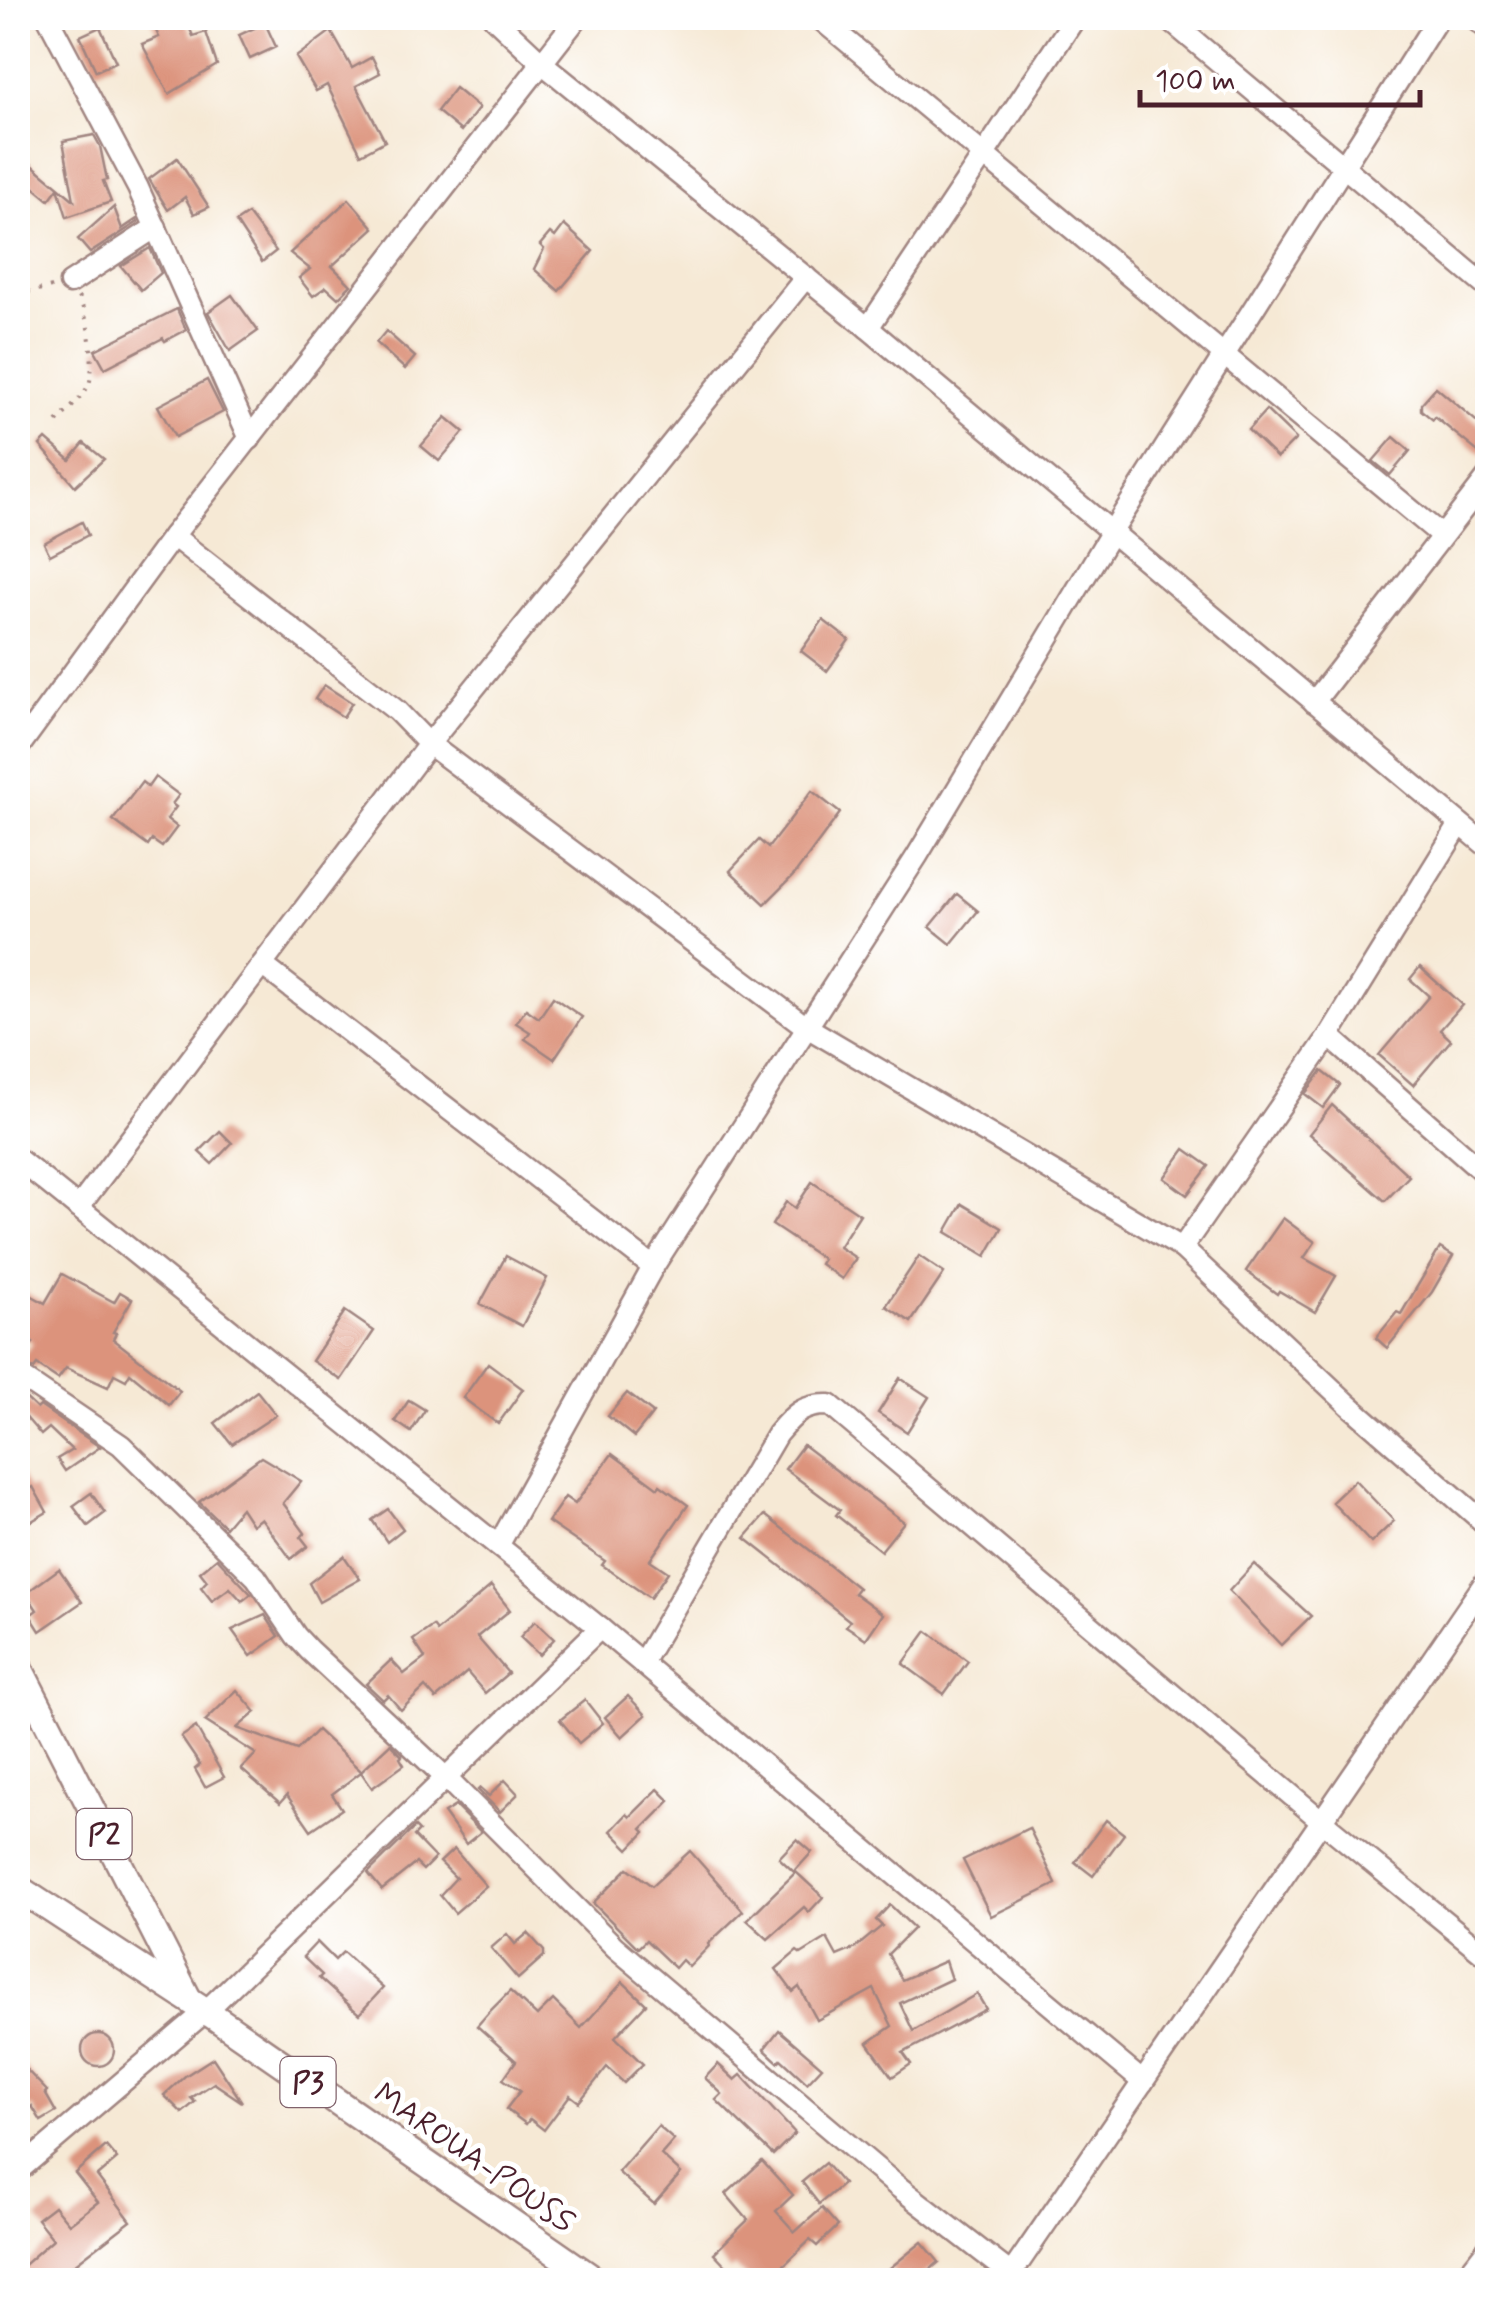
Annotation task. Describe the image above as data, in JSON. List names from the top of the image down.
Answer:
{
  "streets": {
    "main road": ["P2", "P3", "MAROUA-POUSS"]
  },
  "crossings": [
    ["P2", "MAROUA-POUSS"]
  ],
  "scale_bar": "100 m"
}
